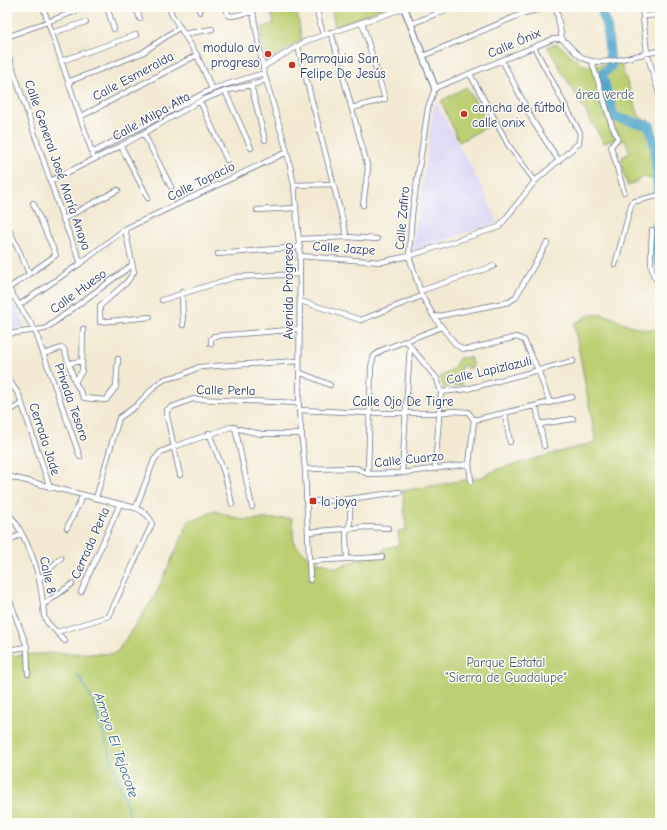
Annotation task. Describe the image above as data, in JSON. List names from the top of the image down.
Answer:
{
  "streets": {
    "street": [
      "Calle Ónix",
      "Calle Esmeralda",
      "Calle Milpa Alta",
      "Calle General José María Anaya",
      "Calle Topacio",
      "Calle Zafiro",
      "Calle Jazpe",
      "Calle Hueso",
      "Avenida Progreso",
      "Calle Lapizlazuli",
      "Calle Perla",
      "Calle Ojo De Tigre",
      "Privada Tesoro",
      "Cerrada Jade",
      "Calle Cuarzo",
      "Cerrada Perla",
      "Calle 8"
    ]
  },
  "crossings": [
    ["Calle Ónix", "Calle Zafiro"],
    ["Calle Milpa Alta", "Calle General José María Anaya"],
    ["Calle Milpa Alta", "Avenida Progreso"],
    ["Calle General José María Anaya", "Calle Topacio"],
    ["Calle Topacio", "Avenida Progreso"],
    ["Calle Topacio", "Privada Tesoro"],
    ["Calle Zafiro", "Calle Jazpe"],
    ["Calle Zafiro", "Calle Lapizlazuli"],
    ["Calle Jazpe", "Avenida Progreso"],
    ["Calle Hueso", "Privada Tesoro"],
    ["Avenida Progreso", "Calle Perla"],
    ["Avenida Progreso", "Calle Ojo De Tigre"],
    ["Avenida Progreso", "Calle Cuarzo"],
    ["Cerrada Jade", "Cerrada Perla"]
  ],
  "water": ["Arroyo El Tejocote"],
  "parks": ["área verde", "Parque Estatal \"Sierra de Guadalupe\""],
  "places": {
    "other": ["modulo av progreso", "Parroquia San Felipe De Jesús", "cancha de fútbol calle onix"],
    "transit": ["la joya"]
  }
}
